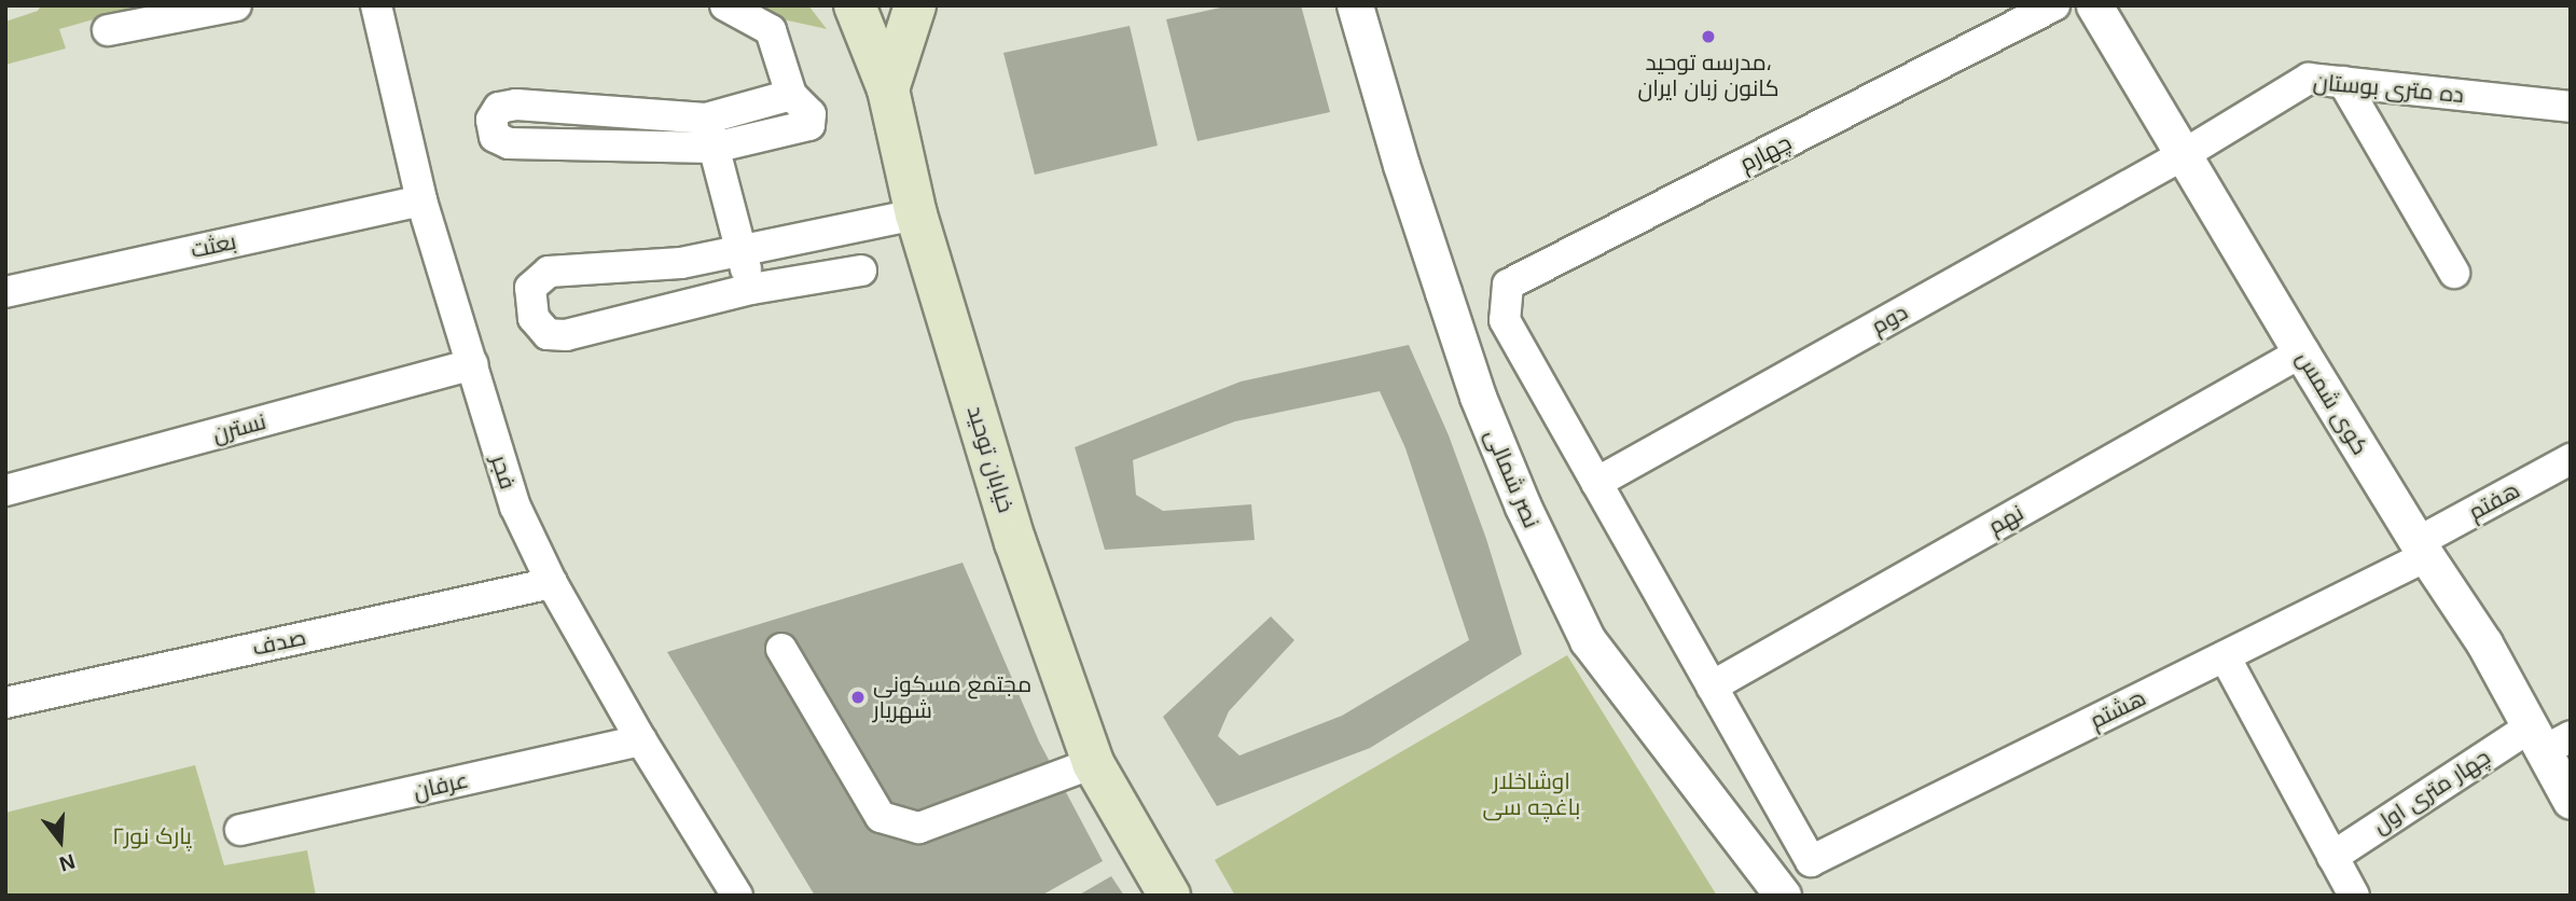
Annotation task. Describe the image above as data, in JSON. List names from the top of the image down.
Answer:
{
  "streets": {
    "main road": ["خیابان توحید"],
    "street": [
      "ده متری بوستان",
      "چهارم",
      "بعثت",
      "دوم",
      "کوی شمس",
      "نسترن",
      "فجر",
      "نصر شمالی",
      "هفتم",
      "نهم",
      "صدف",
      "هشتم",
      "عرفان",
      "چهار متری اول"
    ]
  },
  "crossings": [
    ["ده متری بوستان", "دوم"],
    ["ده متری بوستان", "کوی شمس"],
    ["چهارم", "دوم"],
    ["بعثت", "فجر"],
    ["دوم", "کوی شمس"],
    ["کوی شمس", "هفتم"],
    ["کوی شمس", "نهم"],
    ["کوی شمس", "هشتم"],
    ["کوی شمس", "چهار متری اول"],
    ["نسترن", "فجر"],
    ["فجر", "صدف"],
    ["فجر", "عرفان"],
    ["هفتم", "هشتم"],
    ["نهم", "هشتم"]
  ],
  "parks": ["اوشاخلار باغچه سی", "پارک نور۲"],
  "places": ["مدرسه توحید، کانون زبان ایران", "مجتمع مسکونی شهریار"],
  "north": "bottom"
}
